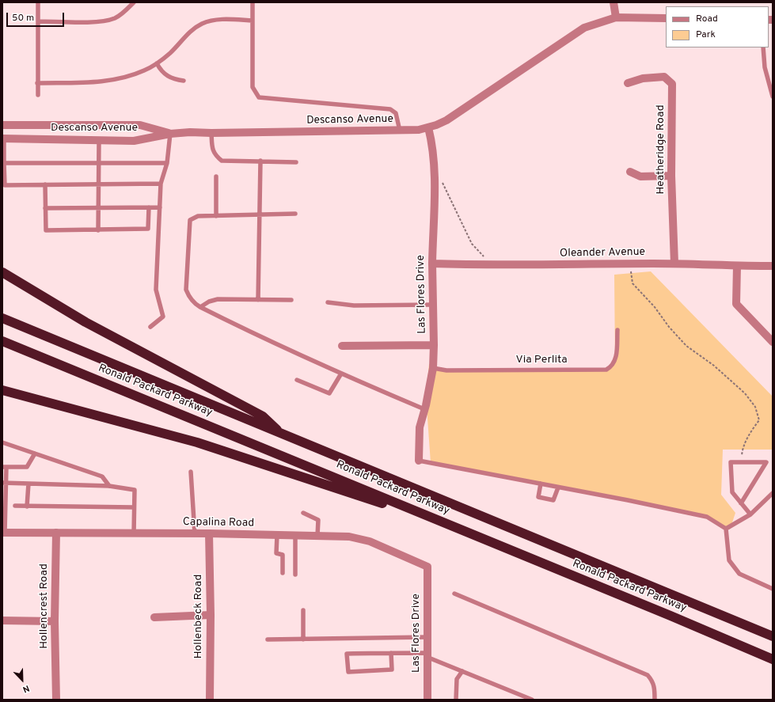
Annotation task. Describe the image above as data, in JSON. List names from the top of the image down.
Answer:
{
  "streets": {
    "highway": ["Ronald Packard Parkway"],
    "street": [
      "Descanso Avenue",
      "Heatheridge Road",
      "Oleander Avenue",
      "Las Flores Drive",
      "Capalina Road",
      "Hollencrest Road",
      "Hollenbeck Road"
    ],
    "lane": ["Via Perlita"]
  },
  "crossings": [
    ["Descanso Avenue", "Las Flores Drive"],
    ["Heatheridge Road", "Oleander Avenue"],
    ["Oleander Avenue", "Las Flores Drive"],
    ["Las Flores Drive", "Via Perlita"],
    ["Las Flores Drive", "Capalina Road"],
    ["Capalina Road", "Hollencrest Road"],
    ["Capalina Road", "Hollenbeck Road"]
  ],
  "legend": ["Road", "Park"],
  "scale_bar": "50 m",
  "north": "bottom right"
}
